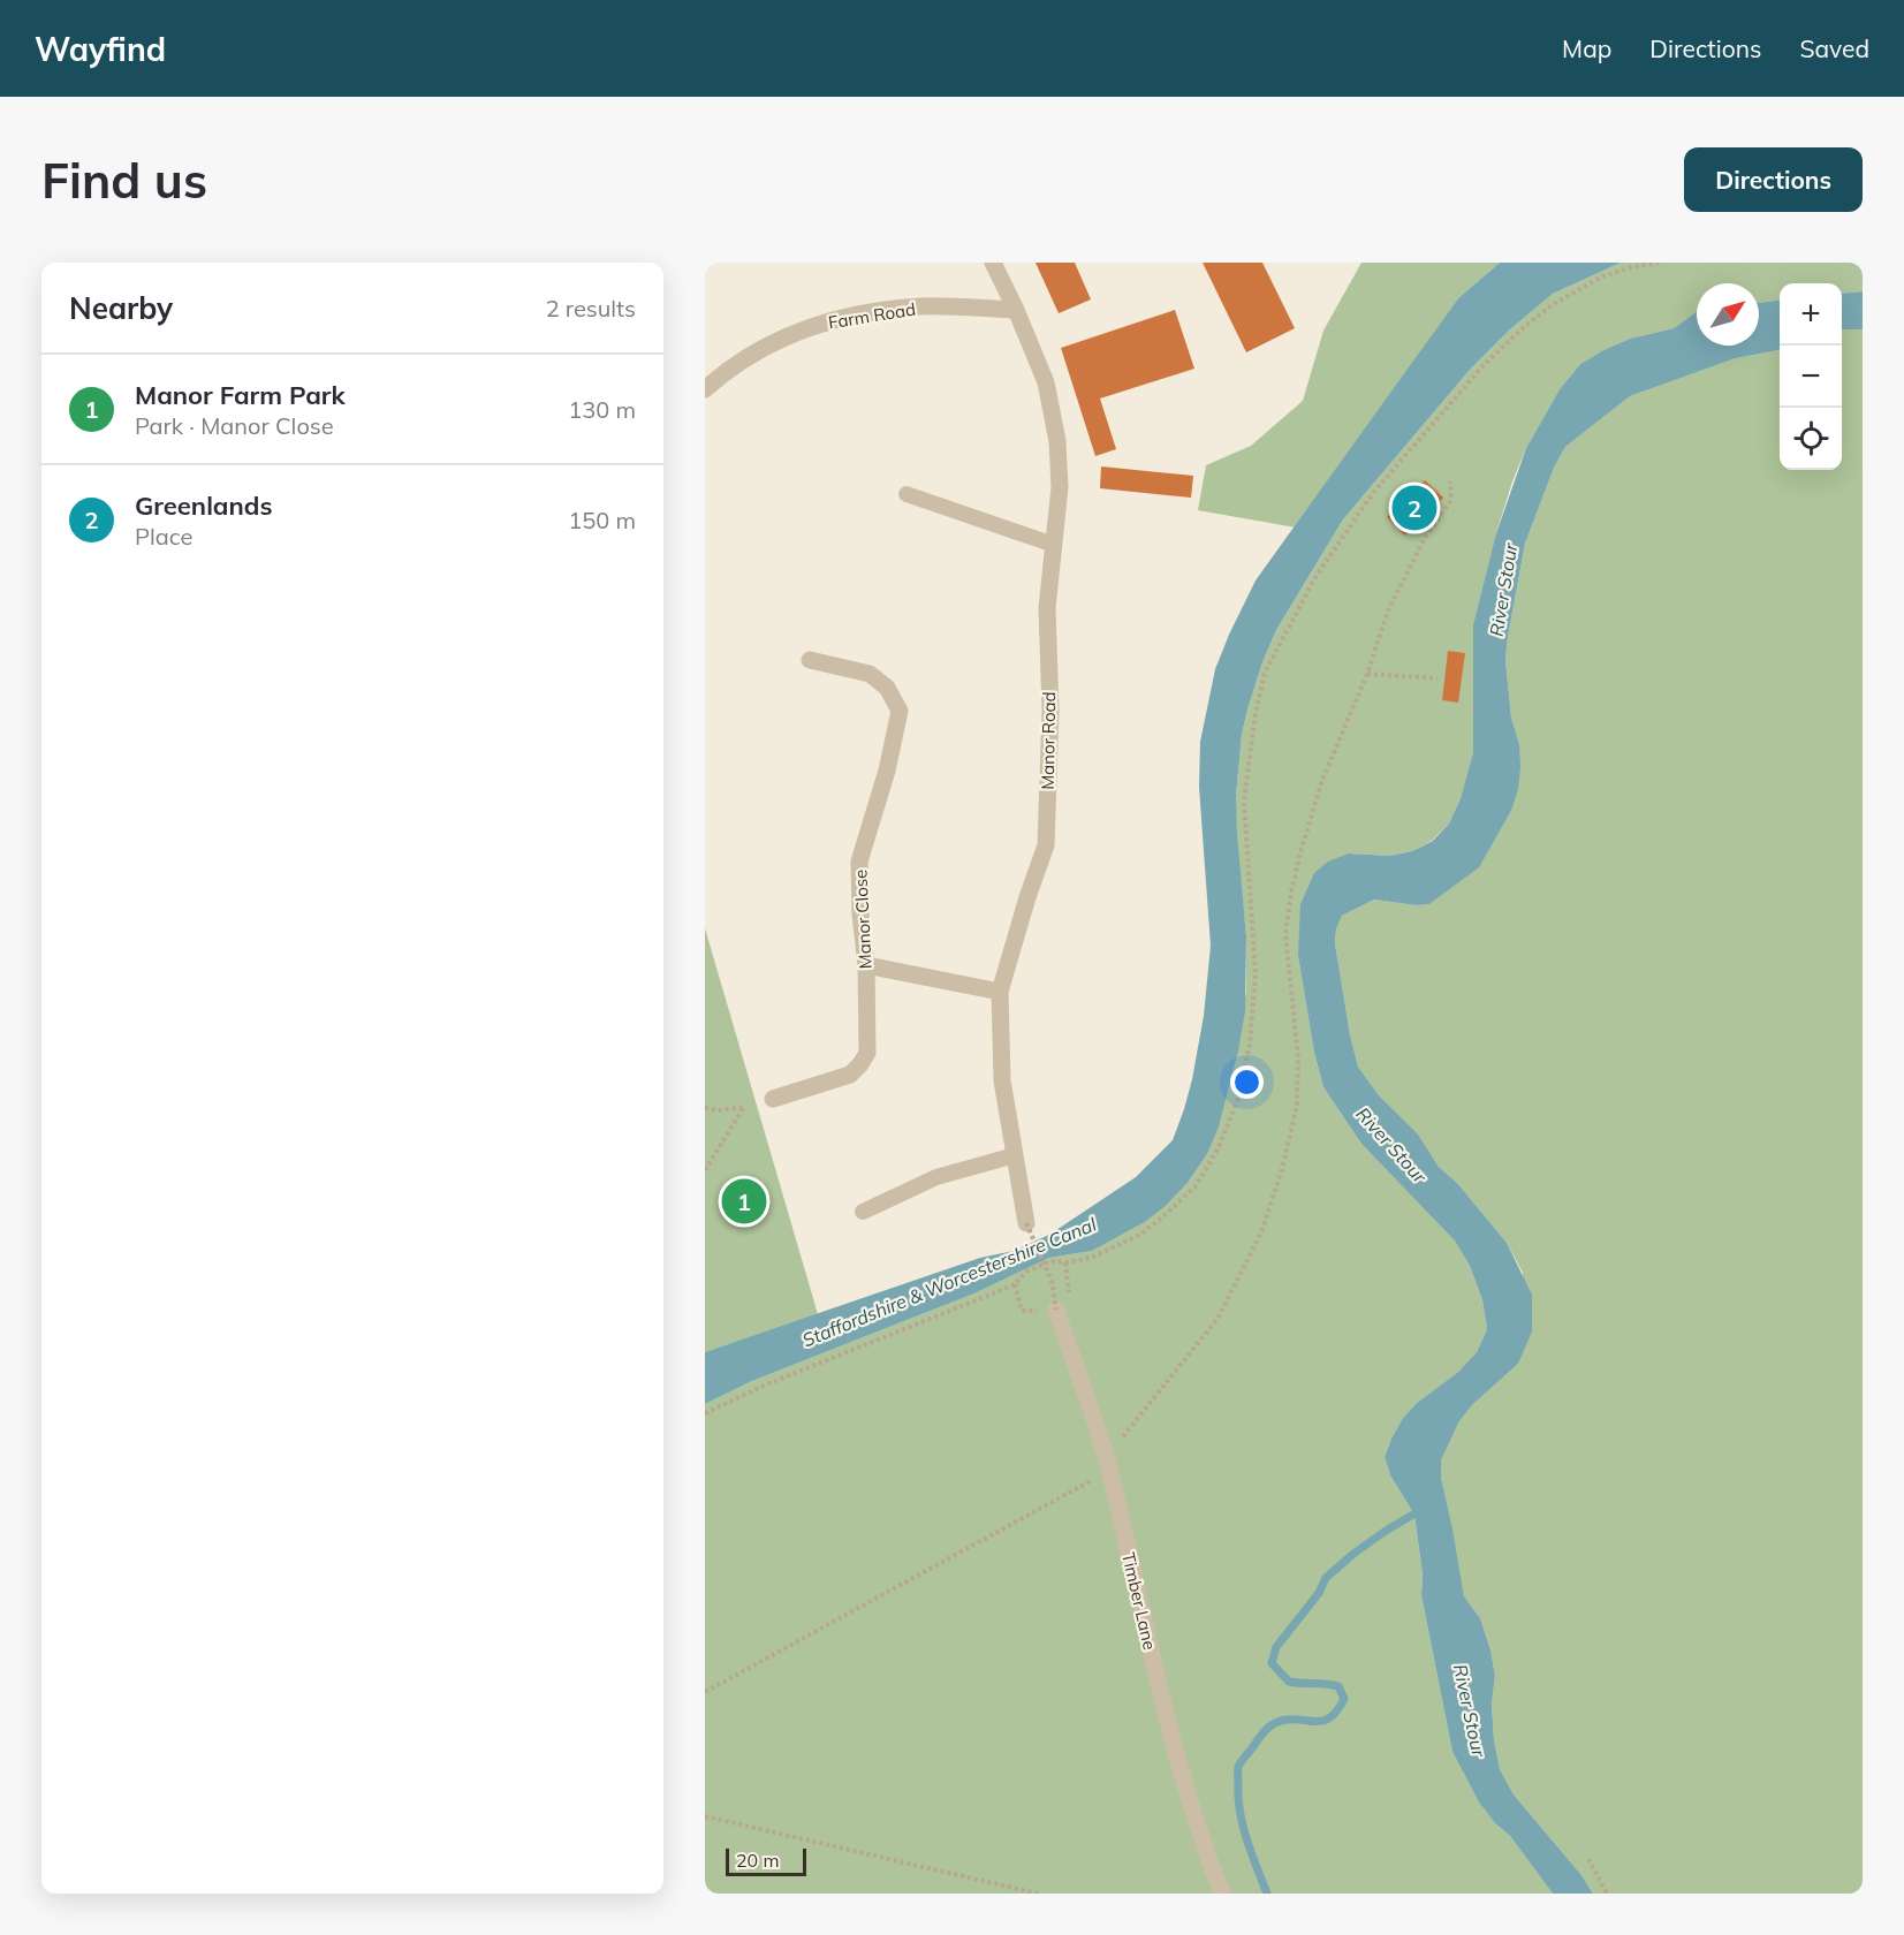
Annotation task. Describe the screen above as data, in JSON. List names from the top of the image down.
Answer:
{
  "streets": {
    "street": [
      "Farm Road",
      "Manor Road",
      "Manor Close",
      "Timber Lane"
    ]
  },
  "crossings": [
    ["Farm Road", "Manor Road"]
  ],
  "water": ["River Stour", "Staffordshire & Worcestershire Canal"],
  "scale_bar": "20 m",
  "north": "top right",
  "page": {
    "header": "Wayfind",
    "nav": ["Map", "Directions", "Saved"],
    "buttons": "Directions",
    "title": "Find us",
    "heading": ["Nearby", "2 results"],
    "map_buttons": ["+", "−"],
    "list": [
      {
        "mark": "1",
        "name": "Manor Farm Park",
        "note": "Park · Manor Close",
        "value": "130 m"
      },
      {
        "mark": "2",
        "name": "Greenlands",
        "note": "Place",
        "value": "150 m"
      }
    ],
    "pins": ["2", "1"],
    "scale": "20 m"
  }
}
